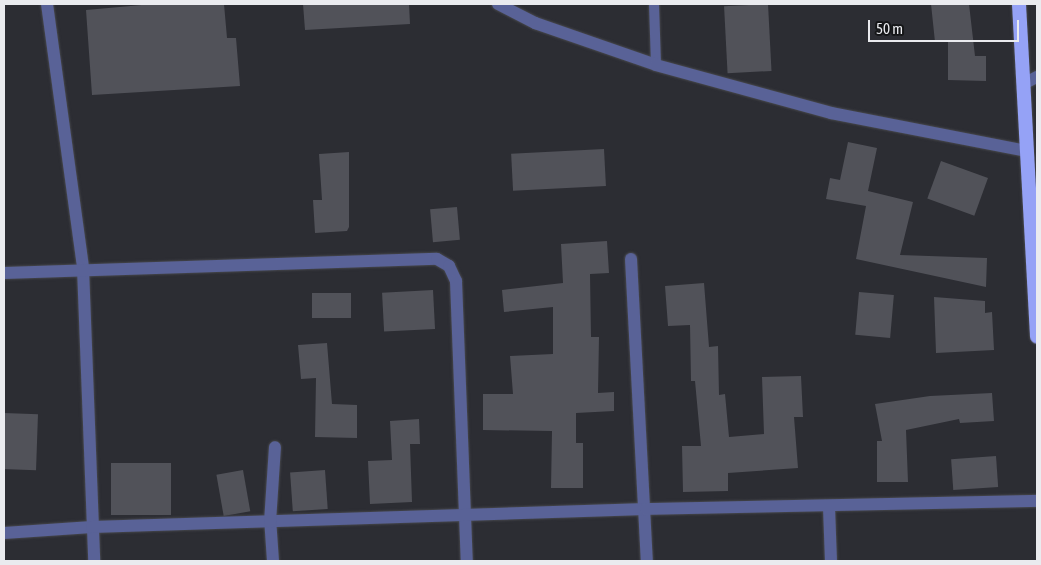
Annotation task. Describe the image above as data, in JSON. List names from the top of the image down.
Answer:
{
  "scale_bar": "50 m"
}
